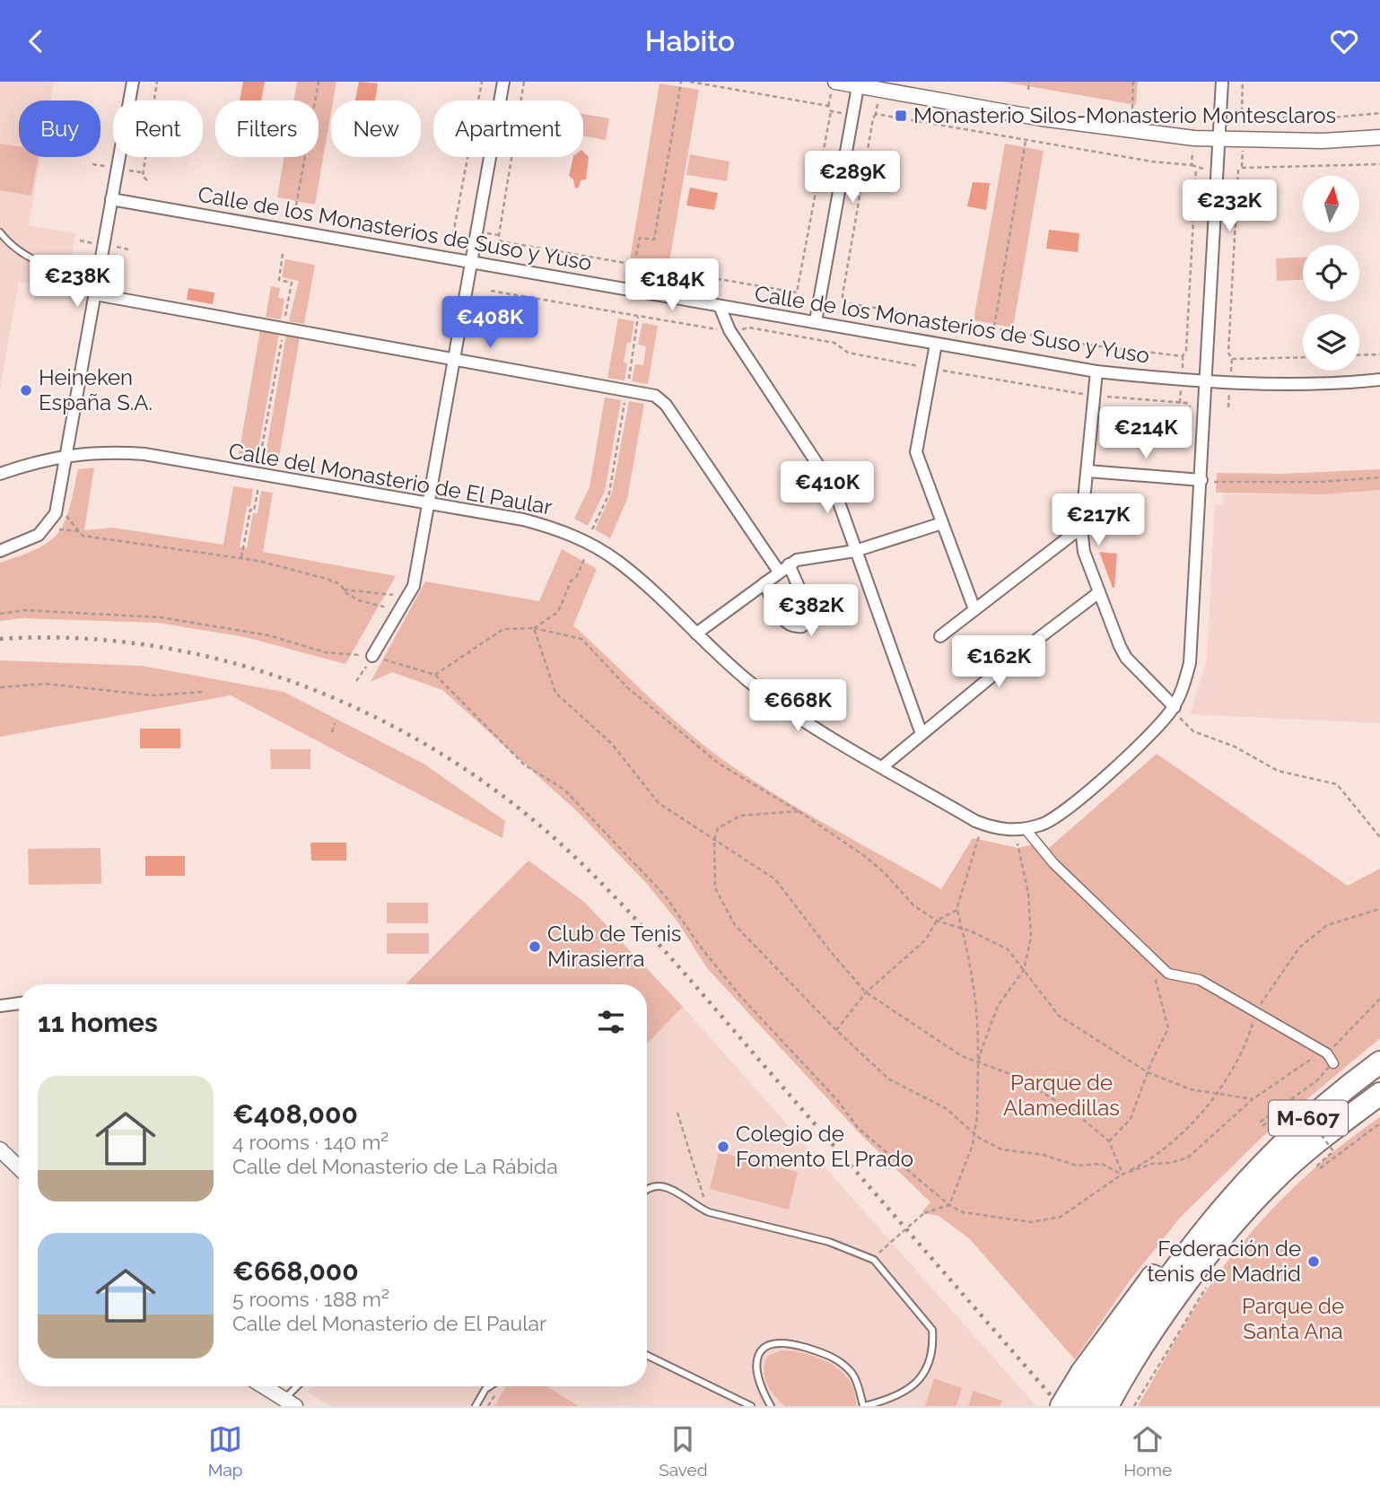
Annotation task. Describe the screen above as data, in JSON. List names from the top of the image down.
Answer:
{
  "streets": {
    "highway": ["M-607"],
    "street": ["Calle de los Monasterios de Suso y Yuso", "Calle del Monasterio de El Paular"]
  },
  "crossings": [
    ["Calle de los Monasterios de Suso y Yuso", "Calle del Monasterio de El Paular"]
  ],
  "parks": ["Parque de Alamedillas", "Parque de Santa Ana"],
  "places": {
    "transit": ["Monasterio Silos-Monasterio Montesclaros"],
    "other": [
      "Heineken España S.A.",
      "Club de Tenis Mirasierra",
      "Colegio de Fomento El Prado",
      "Federación de tenis de Madrid"
    ]
  },
  "north": "top",
  "page": {
    "header": "Habito",
    "chip": [
      "Buy",
      "Rent",
      "Filters",
      "New",
      "Apartment"
    ],
    "price": [
      "€289K",
      "€232K",
      "€238K",
      "€184K",
      "€408K",
      "€214K",
      "€410K",
      "€217K",
      "€382K",
      "€162K",
      "€668K"
    ],
    "heading": "11 homes",
    "list": [
      {
        "name": "€408,000",
        "note": "4 rooms · 140 m² · Calle del Monasterio de La Rábida"
      },
      {
        "name": "€668,000",
        "note": "5 rooms · 188 m² · Calle del Monasterio de El Paular"
      }
    ],
    "tabs": ["Map", "Saved", "Home"]
  }
}
